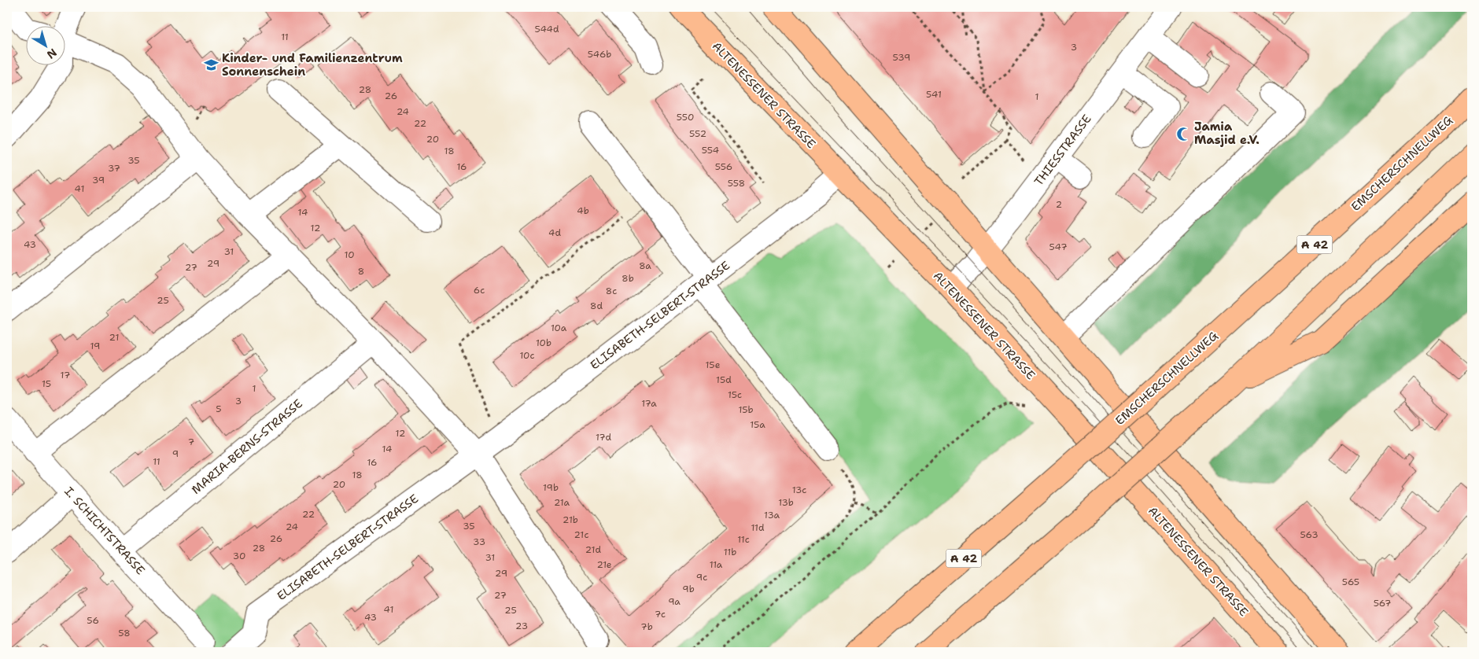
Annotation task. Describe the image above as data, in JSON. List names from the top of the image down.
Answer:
{
  "streets": {
    "main road": ["ALTENESSENER STRASSE", "EMSCHERSCHNELLWEG", "A 42"],
    "street": [
      "THIESSTRASSE",
      "ELISABETH-SELBERT-STRASSE",
      "MARIA-BERNS-STRASSE",
      "I. SCHICHTSTRASSE"
    ]
  },
  "crossings": [
    ["ALTENESSENER STRASSE", "THIESSTRASSE"],
    ["ALTENESSENER STRASSE", "ELISABETH-SELBERT-STRASSE"],
    ["MARIA-BERNS-STRASSE", "I. SCHICHTSTRASSE"]
  ],
  "places": {
    "school or university": ["Kinder- und Familienzentrum Sonnenschein"],
    "mosque": ["Jamia Masjid e.V."]
  },
  "house_numbers": [
    "544d",
    "11",
    "3",
    "546b",
    "539",
    "28",
    "541",
    "26",
    "1",
    "24",
    "550",
    "22",
    "552",
    "20",
    "554",
    "18",
    "35",
    "16",
    "556",
    "37",
    "39",
    "558",
    "41",
    "2",
    "4b",
    "14",
    "12",
    "4d",
    "43",
    "547",
    "31",
    "10",
    "29",
    "8a",
    "27",
    "8",
    "8b",
    "6c",
    "8c",
    "25",
    "8d",
    "10a",
    "21",
    "10b",
    "19",
    "10c",
    "15e",
    "17",
    "15d",
    "15",
    "1",
    "15c",
    "3",
    "17a",
    "5",
    "15b",
    "15a",
    "12",
    "17d",
    "7",
    "14",
    "9",
    "11",
    "16",
    "18",
    "20",
    "19b",
    "13c",
    "21a",
    "13b",
    "22",
    "13a",
    "21b",
    "35",
    "24",
    "11d",
    "21c",
    "563",
    "26",
    "11c",
    "33",
    "28",
    "21d",
    "11b",
    "30",
    "31",
    "21e",
    "11a",
    "29",
    "9c",
    "565",
    "9b",
    "27",
    "9a",
    "567",
    "41",
    "25",
    "7c",
    "43",
    "56",
    "23",
    "7b",
    "58"
  ],
  "north": "bottom right"
}
